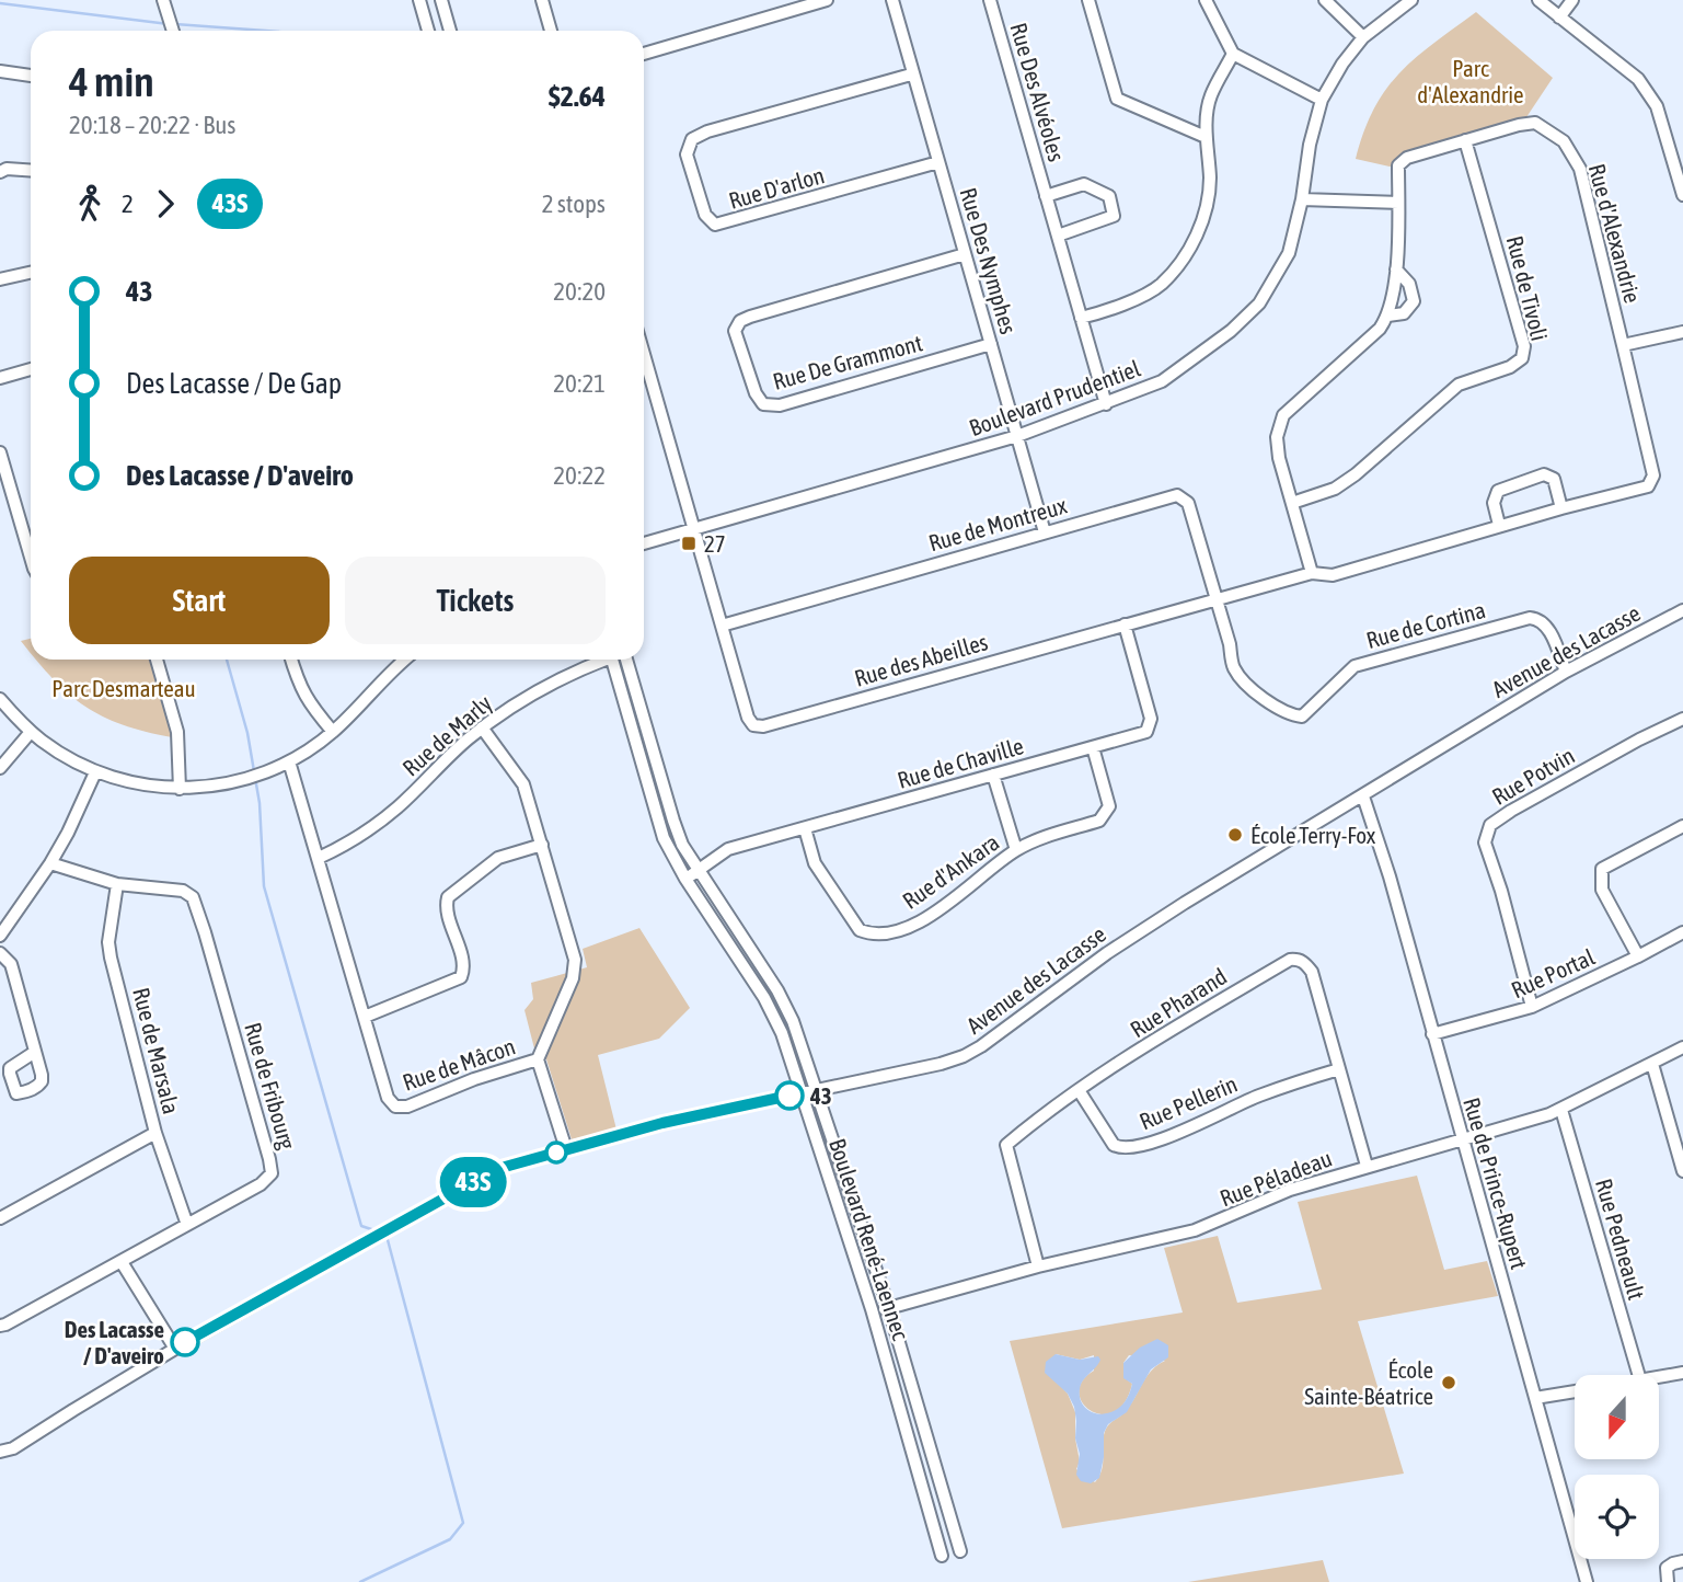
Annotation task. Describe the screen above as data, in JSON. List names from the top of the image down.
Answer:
{
  "streets": {
    "street": [
      "Rue Des Alvéoles",
      "Rue D'arlon",
      "Rue d'Alexandrie",
      "Rue Des Nymphes",
      "Rue de Tivoli",
      "Rue De Grammont",
      "Boulevard Prudentiel",
      "Rue de Montreux",
      "Rue de Cortina",
      "Avenue des Lacasse",
      "Rue des Abeilles",
      "Rue de Marly",
      "Rue de Chaville",
      "Rue Potvin",
      "Rue d'Ankara",
      "Rue Portal",
      "Rue Pharand",
      "Rue de Marsala",
      "Rue de Mâcon",
      "Rue de Fribourg",
      "Rue Pellerin",
      "Rue Péladeau",
      "Rue de Prince-Rupert",
      "Boulevard René-Laennec",
      "Rue Pedneault"
    ]
  },
  "crossings": [
    ["Rue Des Alvéoles", "Boulevard Prudentiel"],
    ["Rue D'arlon", "Rue Des Nymphes"],
    ["Rue d'Alexandrie", "Rue de Tivoli"],
    ["Rue d'Alexandrie", "Rue des Abeilles"],
    ["Rue Des Nymphes", "Rue De Grammont"],
    ["Rue Des Nymphes", "Boulevard Prudentiel"],
    ["Rue Des Nymphes", "Rue de Montreux"],
    ["Boulevard Prudentiel", "Rue des Abeilles"],
    ["Rue de Montreux", "Rue de Cortina"],
    ["Rue de Montreux", "Rue des Abeilles"],
    ["Rue de Cortina", "Avenue des Lacasse"],
    ["Rue de Cortina", "Rue des Abeilles"],
    ["Avenue des Lacasse", "Rue de Prince-Rupert"],
    ["Avenue des Lacasse", "Boulevard René-Laennec"],
    ["Rue des Abeilles", "Rue de Chaville"],
    ["Rue de Marly", "Rue de Mâcon"],
    ["Rue de Chaville", "Rue d'Ankara"],
    ["Rue de Chaville", "Boulevard René-Laennec"],
    ["Rue Potvin", "Rue Portal"],
    ["Rue Portal", "Rue de Prince-Rupert"],
    ["Rue Pharand", "Rue Pellerin"],
    ["Rue Pharand", "Rue Péladeau"],
    ["Rue de Marsala", "Rue de Fribourg"],
    ["Rue Péladeau", "Rue de Prince-Rupert"],
    ["Rue Péladeau", "Boulevard René-Laennec"],
    ["Rue Péladeau", "Rue Pedneault"]
  ],
  "parks": ["Parc d'Alexandrie", "Parc Desmarteau"],
  "places": {
    "transit": ["27"],
    "other": [
      "École Terry-Fox",
      "43",
      "Des Lacasse / D'aveiro",
      "École Sainte-Béatrice"
    ]
  },
  "lines": ["bus line 43S"],
  "north": "bottom",
  "page": {
    "on_map": "43S",
    "heading": ["4 min", "20:18 – 20:22 · Bus", "$2.64"],
    "legs": ["2", "43S", "2 stops"],
    "list": [
      {
        "name": "43",
        "value": "20:20"
      },
      {
        "name": "Des Lacasse / De Gap",
        "value": "20:21"
      },
      {
        "name": "Des Lacasse / D'aveiro",
        "value": "20:22"
      }
    ],
    "buttons": ["Start", "Tickets"]
  }
}
